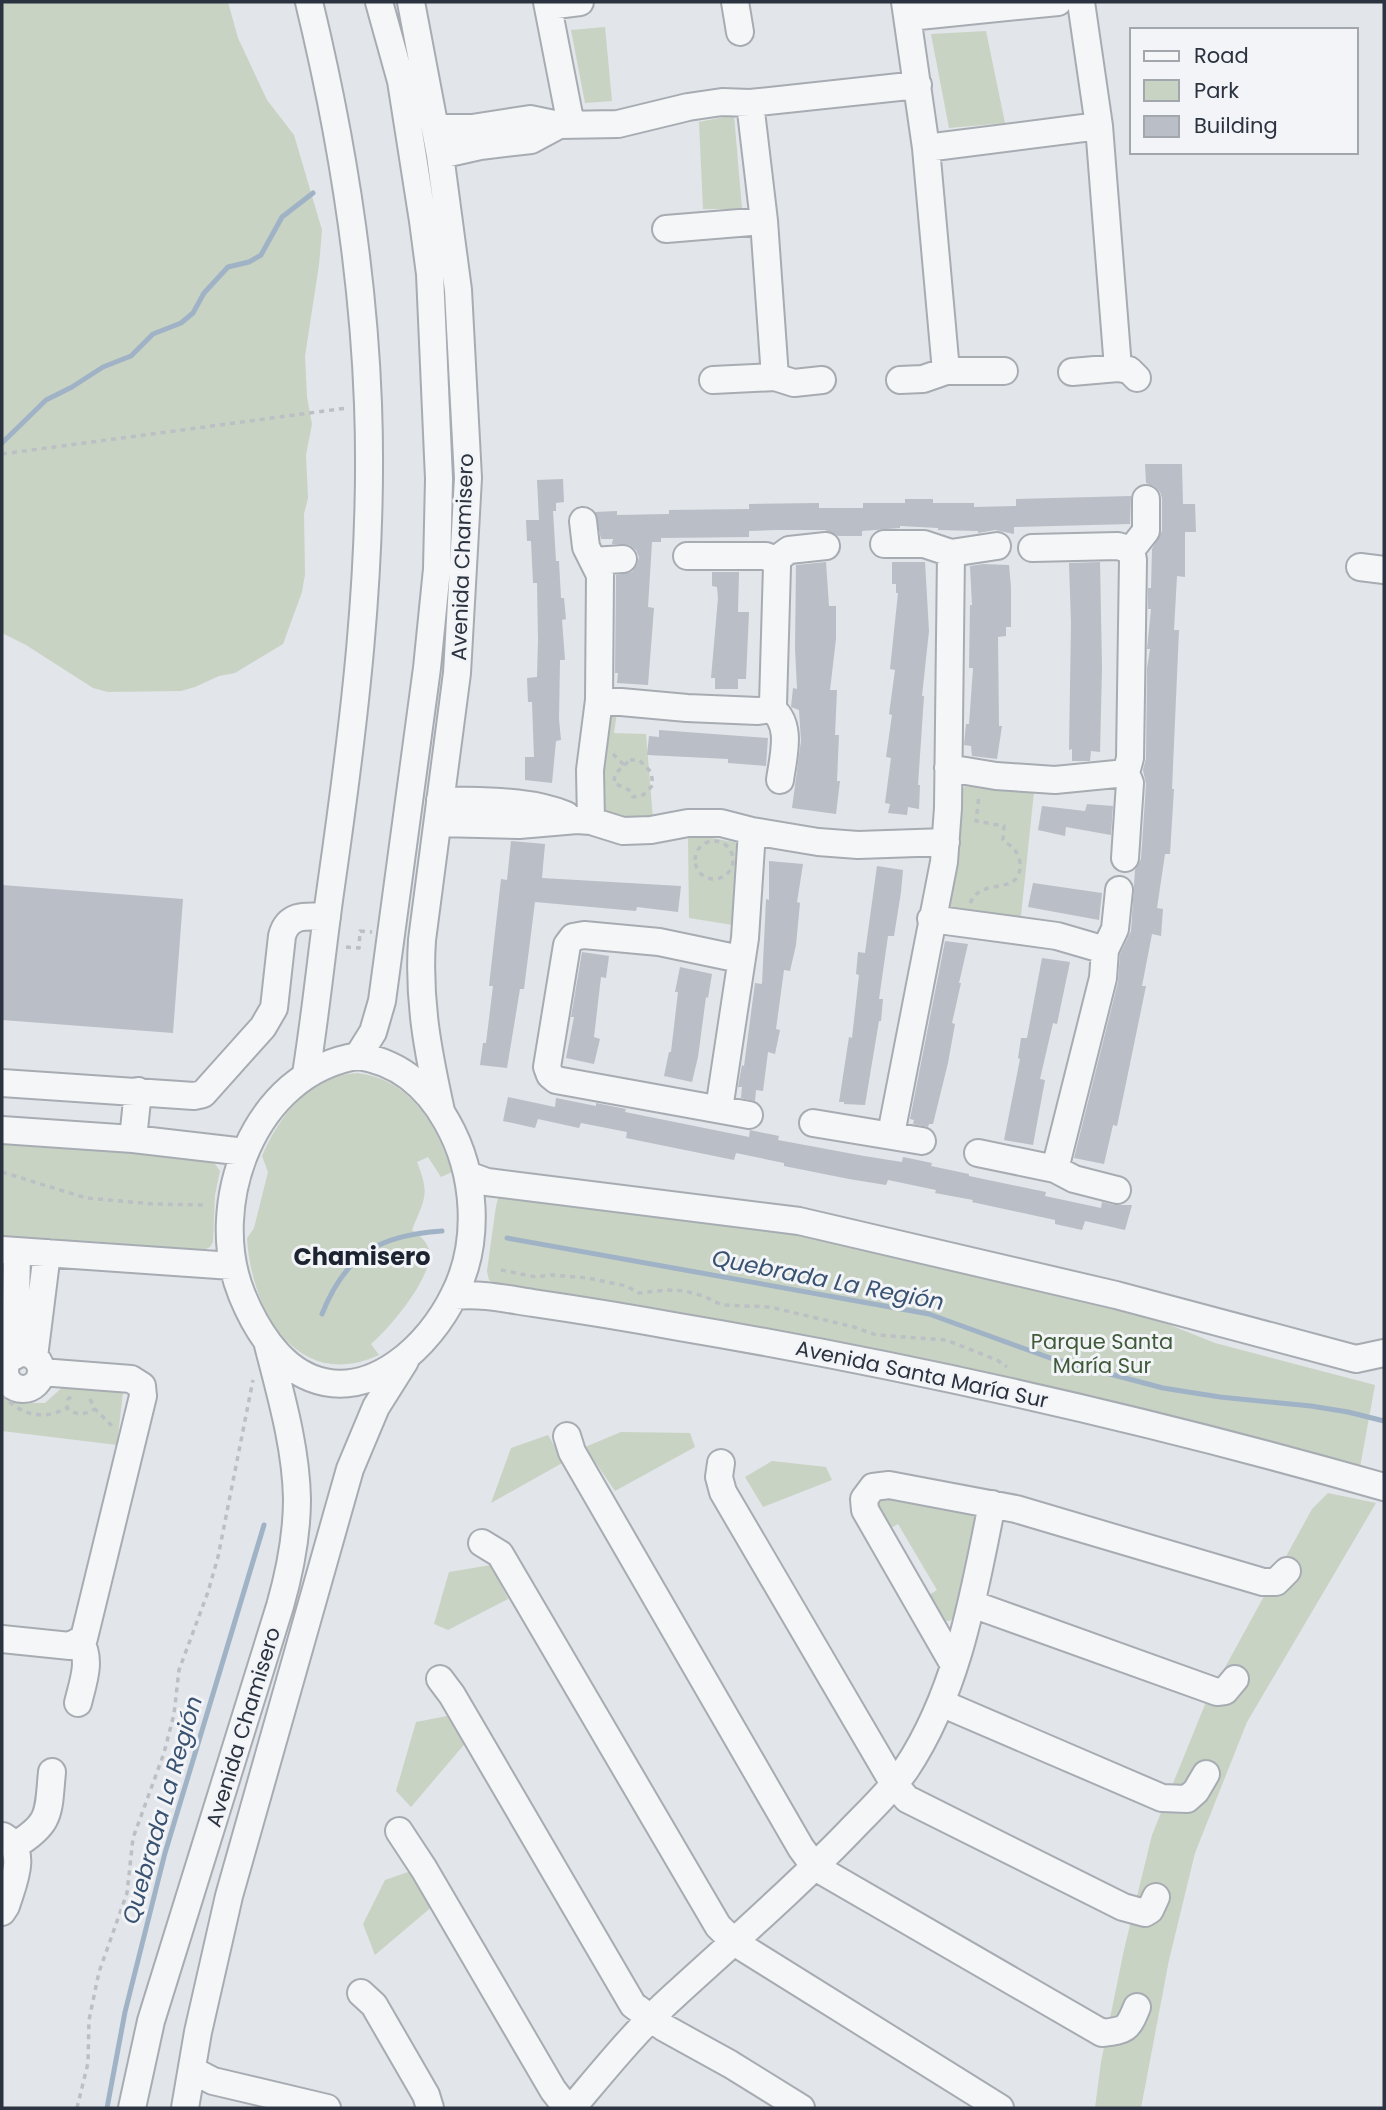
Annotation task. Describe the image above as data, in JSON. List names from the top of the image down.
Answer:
{
  "streets": {
    "street": ["Avenida Chamisero", "Avenida Santa María Sur"]
  },
  "districts": ["Chamisero"],
  "water": ["Quebrada La Región"],
  "parks": ["Parque Santa María Sur"],
  "legend": ["Road", "Park", "Building"]
}
